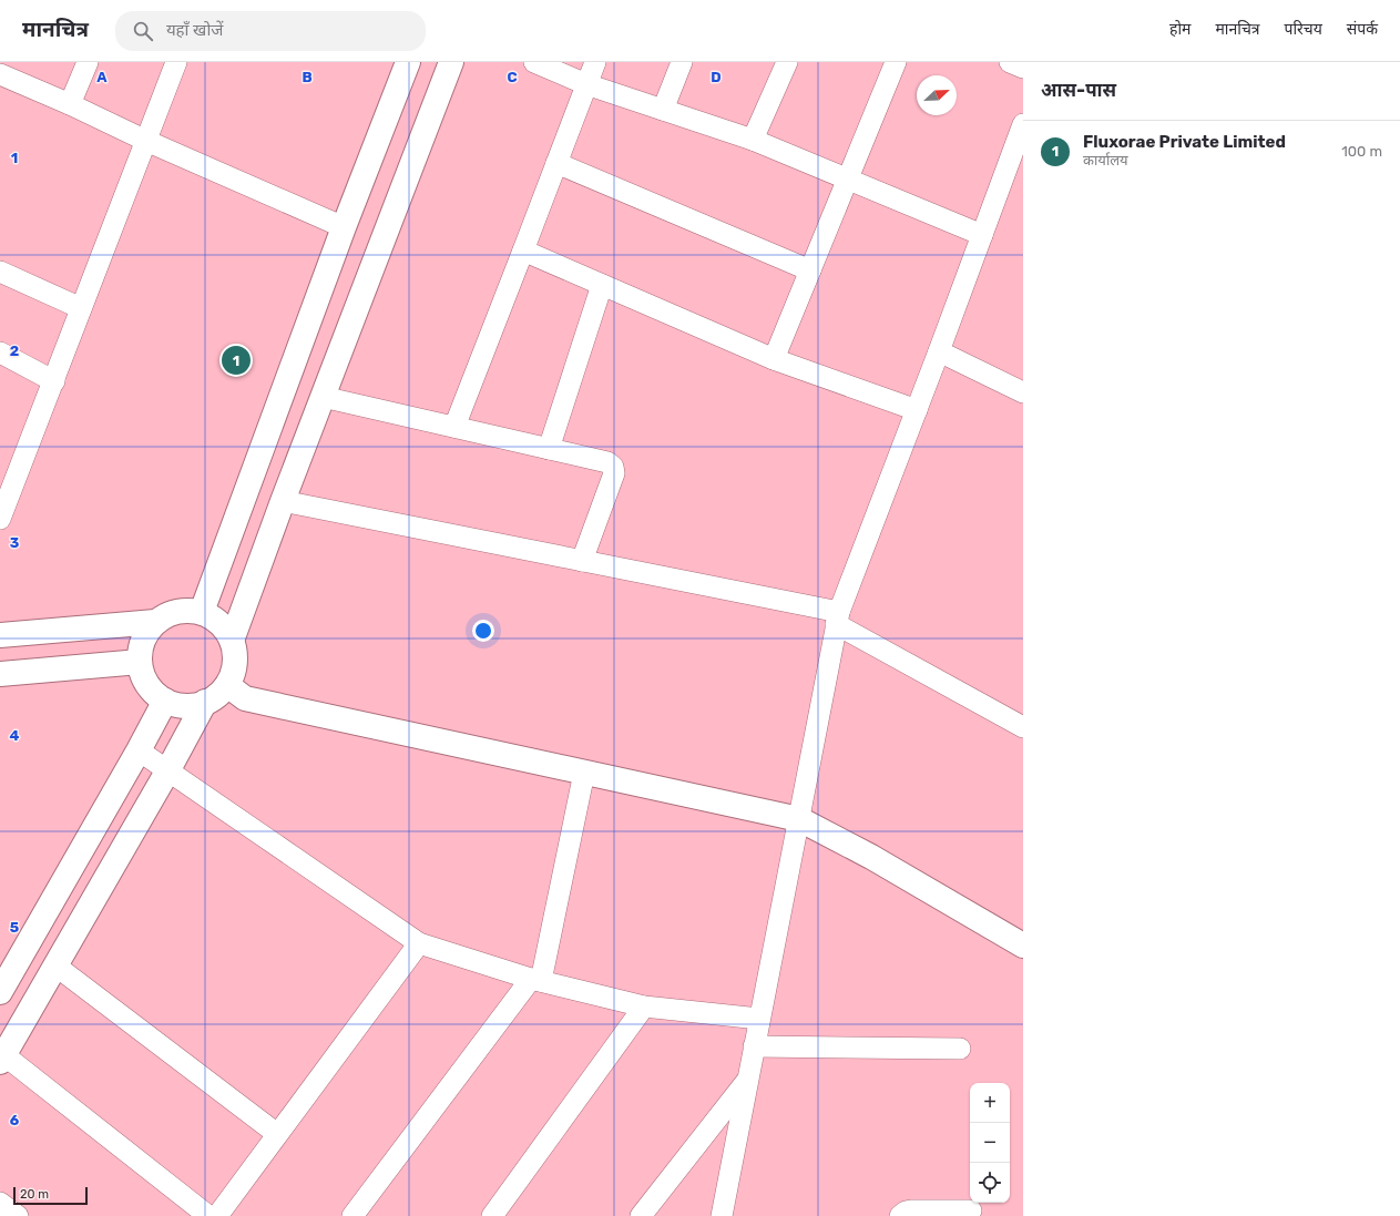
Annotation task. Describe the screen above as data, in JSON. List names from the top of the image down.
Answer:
{
  "scale_bar": "20 m",
  "north": "top right",
  "page": {
    "header": "मानचित्र",
    "search": "यहाँ खोजें",
    "nav": [
      "होम",
      "मानचित्र",
      "परिचय",
      "संपर्क"
    ],
    "heading": "आस-पास",
    "list": [
      {
        "mark": "1",
        "name": "Fluxorae Private Limited",
        "note": "कार्यालय",
        "value": "100 m"
      }
    ],
    "pins": "1",
    "map_buttons": ["+", "−"],
    "scale": "20 m"
  },
  "grid": {
    "columns": [
      "A",
      "B",
      "C",
      "D"
    ],
    "rows": [
      "1",
      "2",
      "3",
      "4",
      "5",
      "6"
    ]
  }
}
